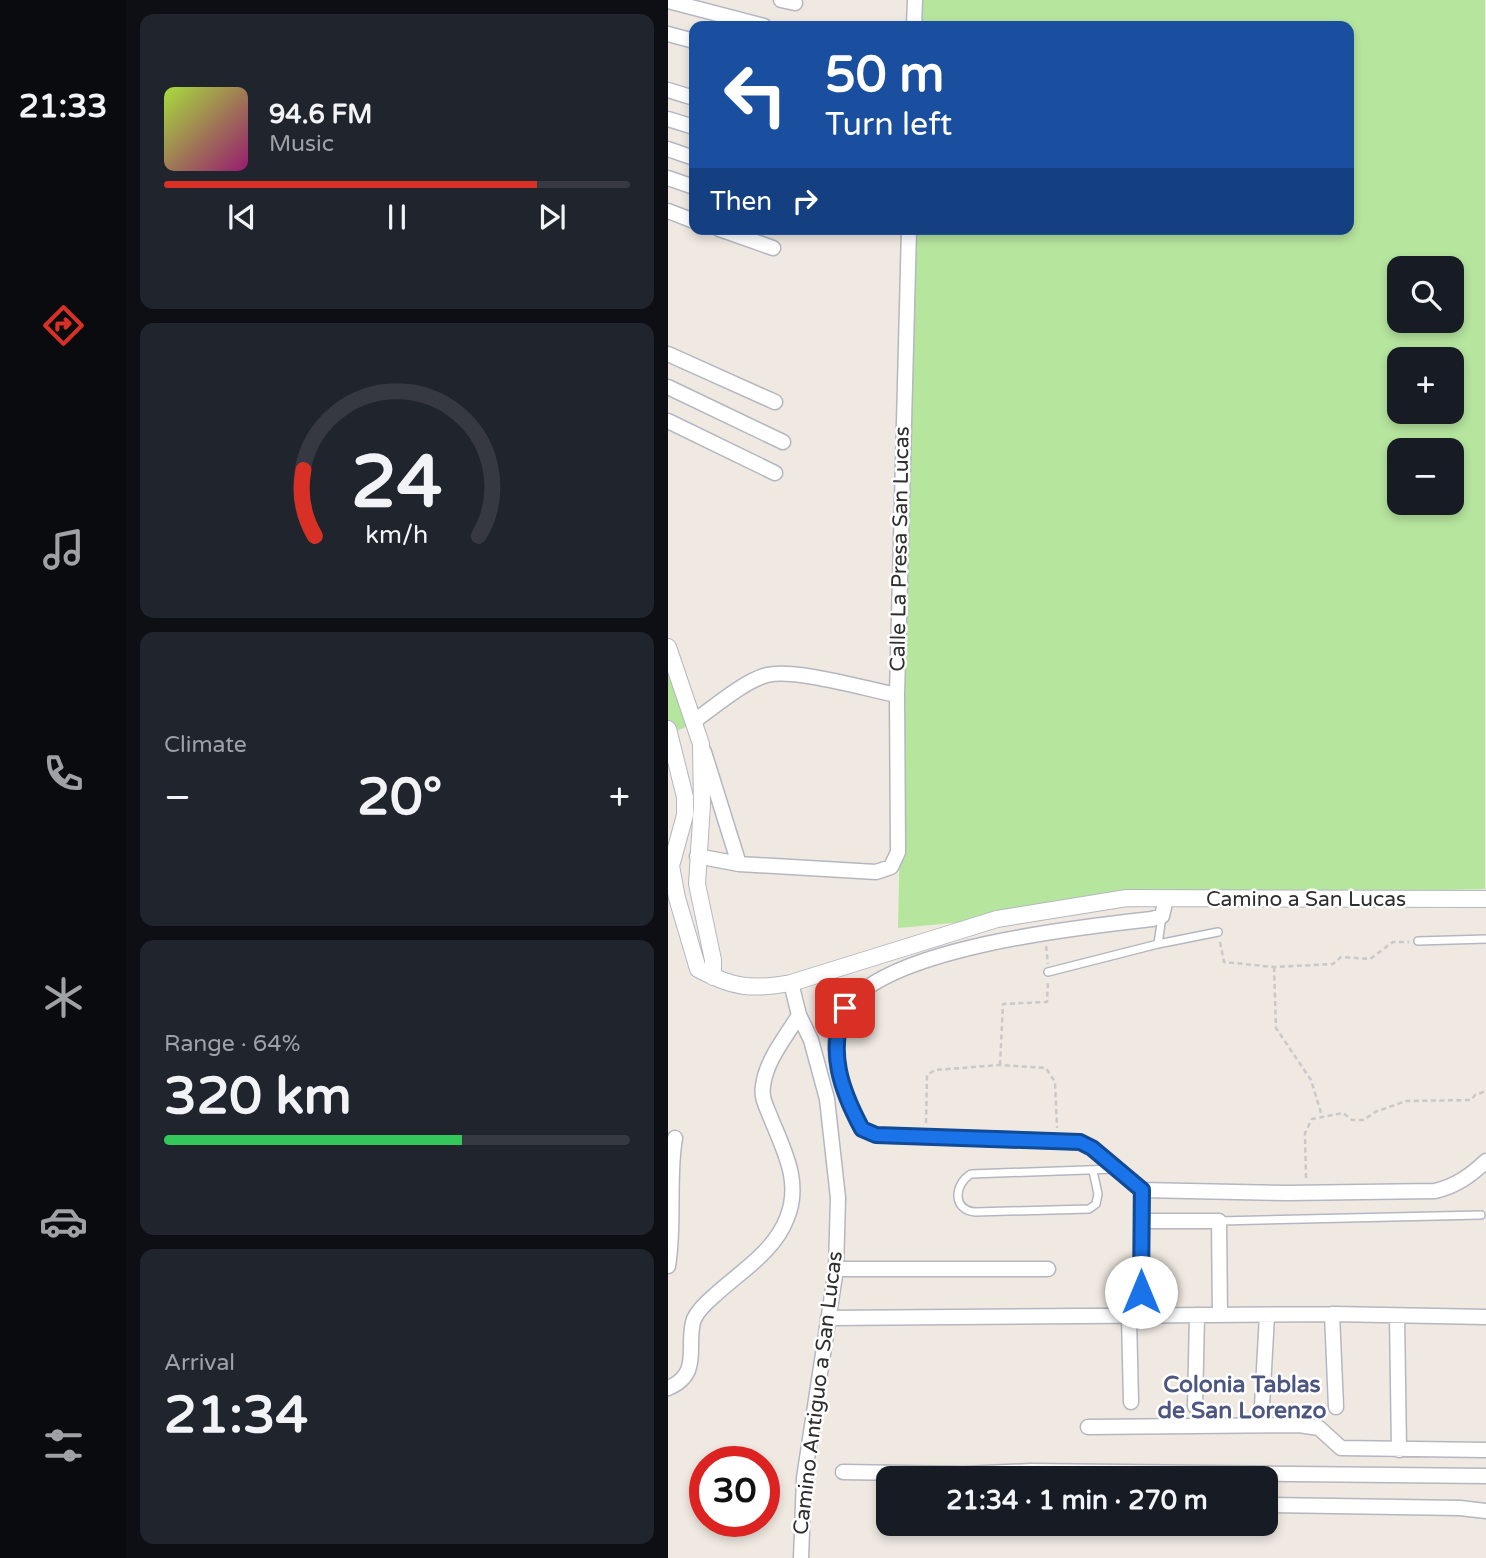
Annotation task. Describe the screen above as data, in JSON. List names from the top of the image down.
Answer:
{
  "streets": {
    "street": ["Calle La Presa San Lucas", "Camino a San Lucas", "Camino Antiguo a San Lucas"]
  },
  "crossings": [
    ["Camino a San Lucas", "Camino Antiguo a San Lucas"]
  ],
  "districts": ["Colonia Tablas de San Lorenzo"],
  "page": {
    "tabs": "21:33",
    "turn": ["50 m", "Turn left"],
    "song": ["94.6 FM", "Music"],
    "then": "Then",
    "map_buttons": ["+", "−"],
    "tile": [
      "Climate",
      ["Range · 64%", "320 km"],
      ["Arrival", "21:34"]
    ],
    "heat": ["−", "20°", "+"],
    "limit": "30",
    "trip": "21:34 · 1 min · 270 m",
    "gauge": ["24", "km/h"]
  }
}
